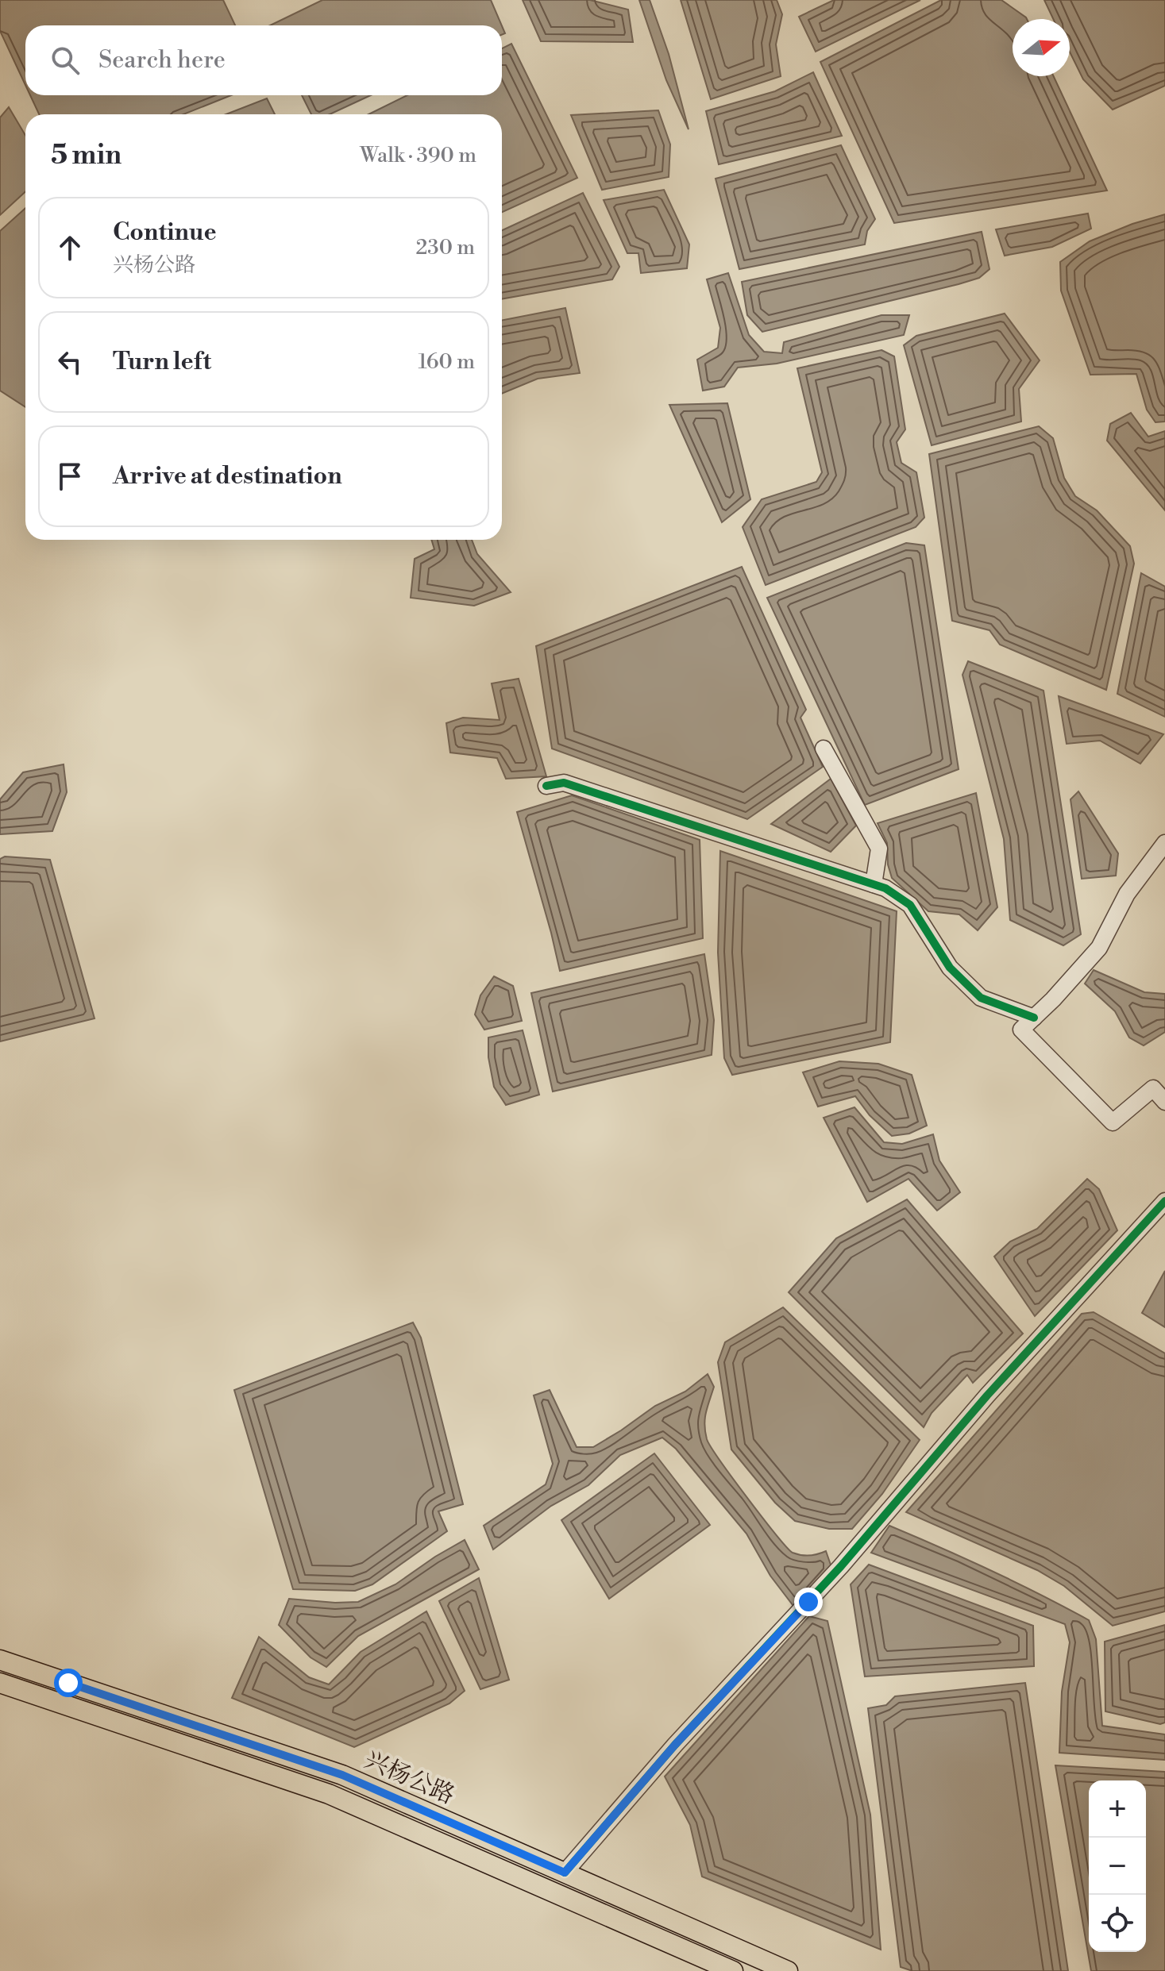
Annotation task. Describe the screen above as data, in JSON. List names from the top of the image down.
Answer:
{
  "streets": {
    "main road": ["兴杨公路"]
  },
  "north": "right",
  "page": {
    "search": "Search here",
    "heading": ["5 min", "Walk · 390 m"],
    "list": [
      ["Continue", "兴杨公路", "230 m"],
      ["Turn left", "160 m"],
      "Arrive at destination"
    ],
    "map_buttons": ["+", "−"]
  }
}
